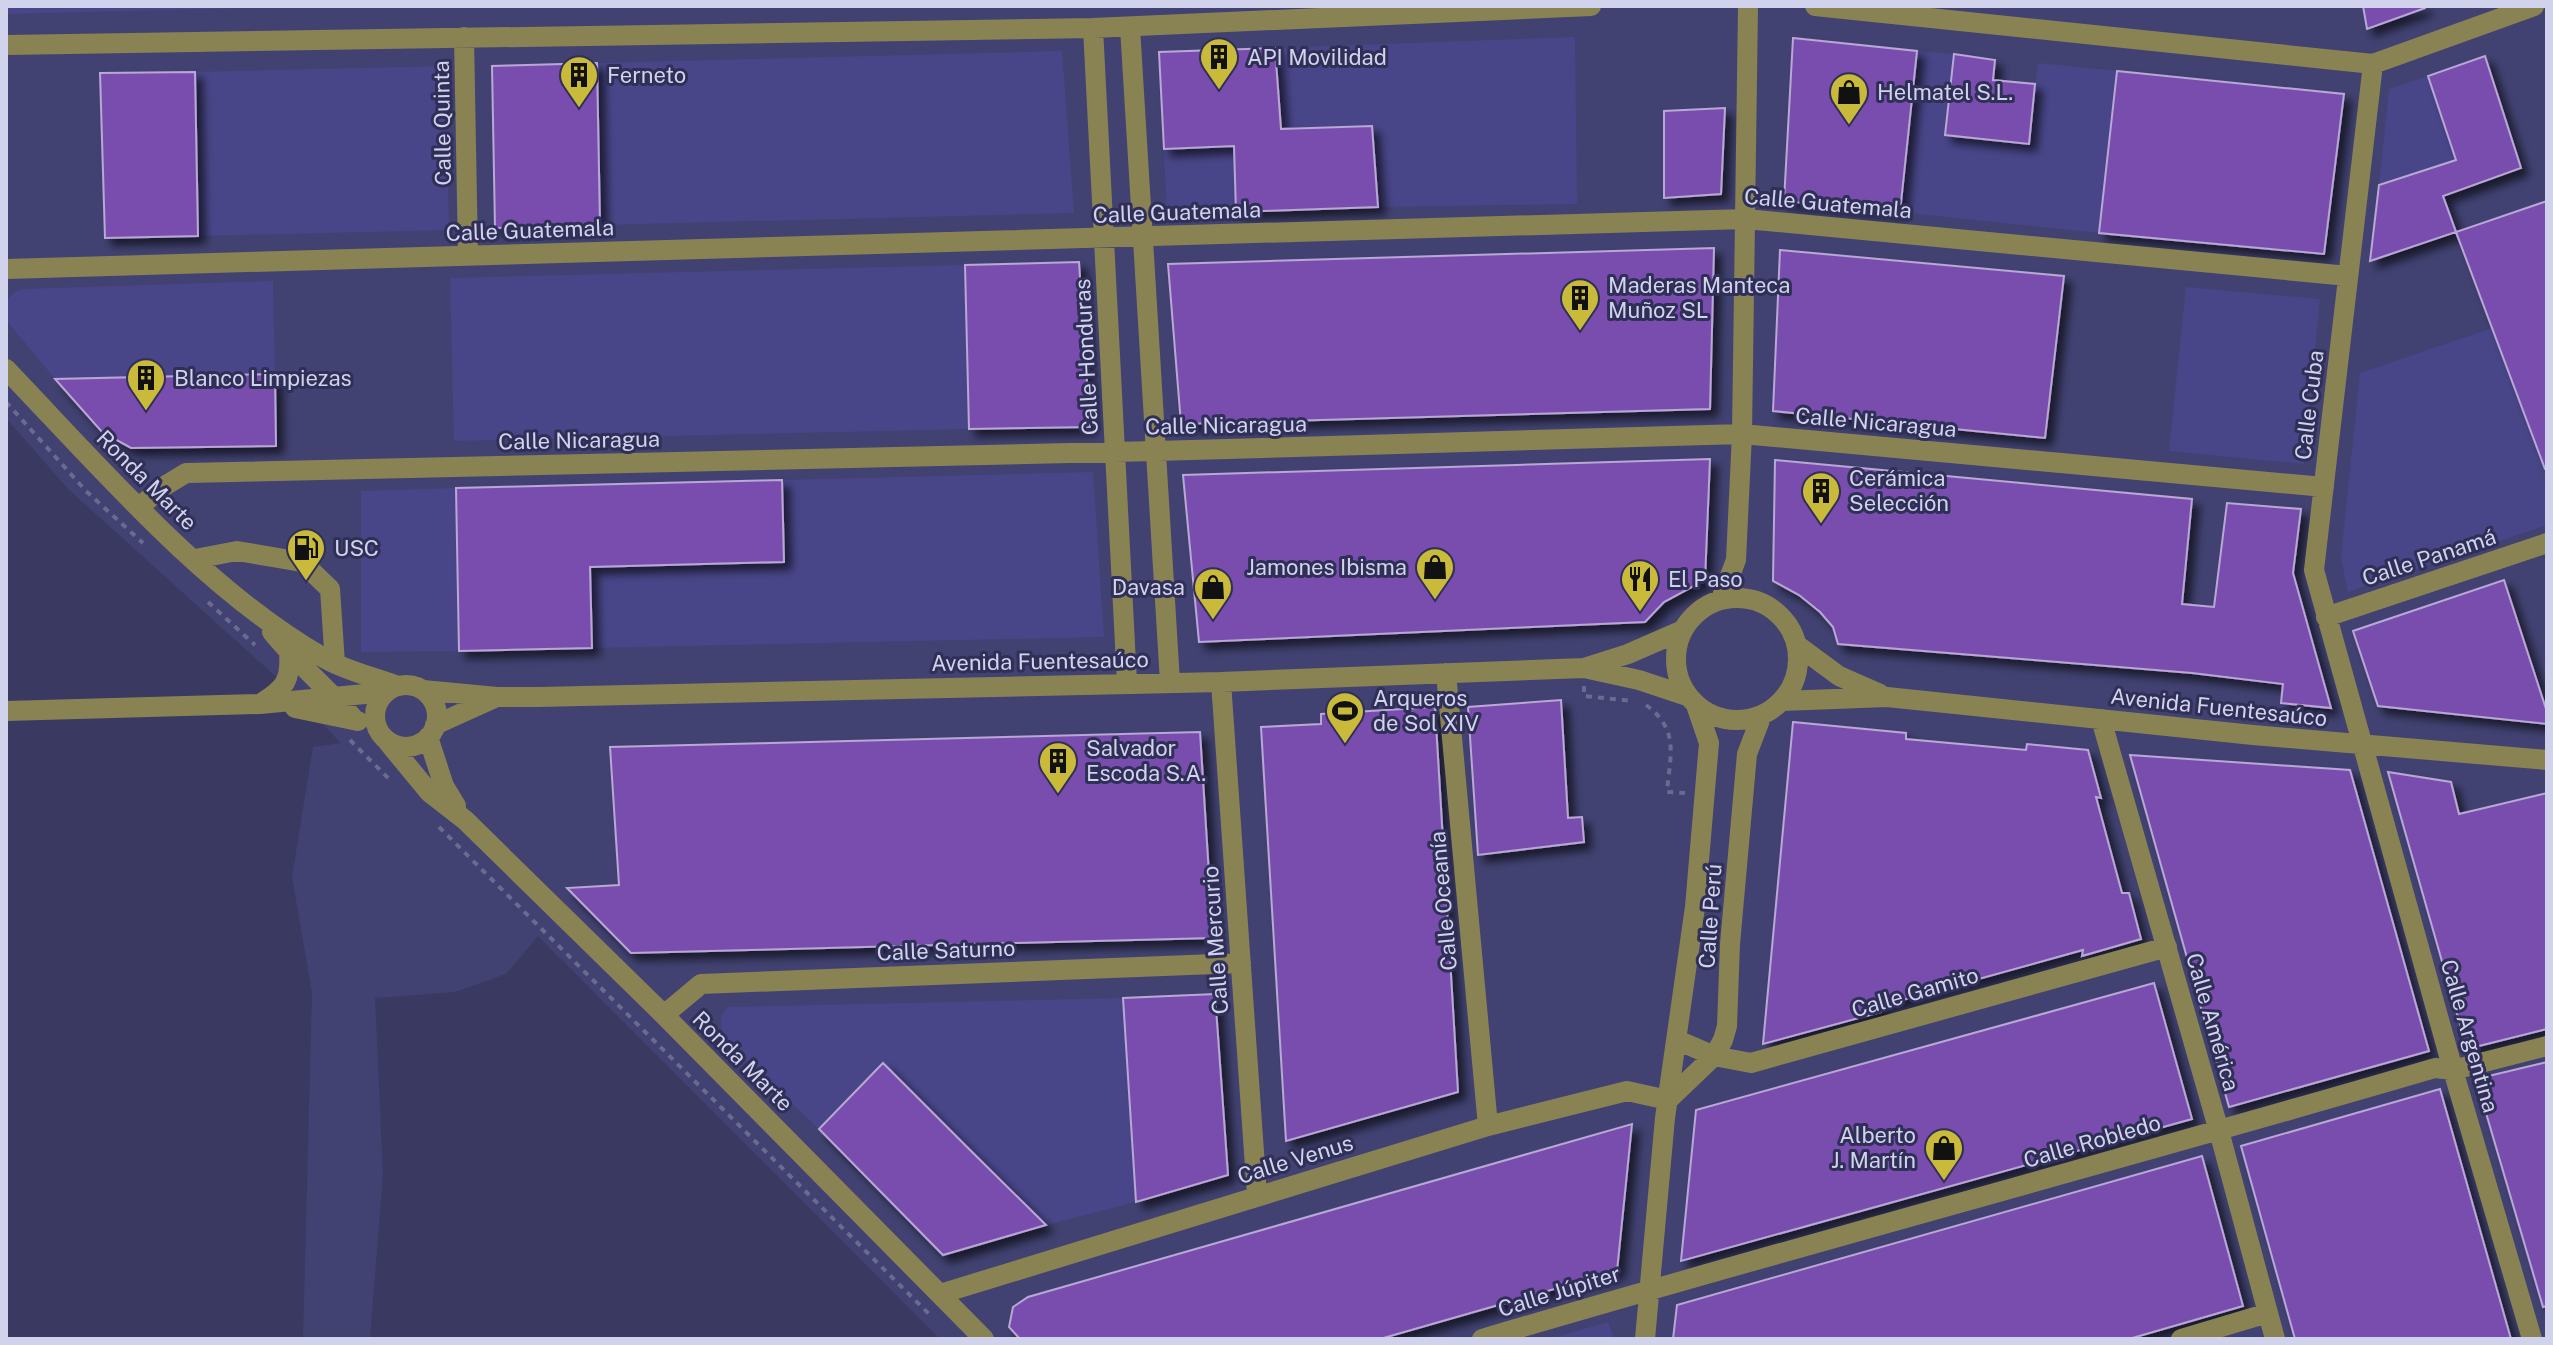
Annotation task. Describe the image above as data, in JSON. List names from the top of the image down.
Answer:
{
  "streets": {
    "street": [
      "Calle Quinta",
      "Calle Guatemala",
      "Calle Honduras",
      "Calle Cuba",
      "Calle Nicaragua",
      "Ronda Marte",
      "Calle Panamá",
      "Avenida Fuentesaúco",
      "Calle Oceanía",
      "Calle Perú",
      "Calle Mercurio",
      "Calle Saturno",
      "Calle Gamito",
      "Calle América",
      "Calle Argentina",
      "Calle Robledo",
      "Calle Venus",
      "Calle Júpiter"
    ]
  },
  "crossings": [
    ["Calle Quinta", "Calle Guatemala"],
    ["Calle Guatemala", "Calle Honduras"],
    ["Calle Guatemala", "Calle Cuba"],
    ["Calle Honduras", "Calle Nicaragua"],
    ["Calle Honduras", "Avenida Fuentesaúco"],
    ["Calle Cuba", "Calle Nicaragua"],
    ["Calle Cuba", "Calle Panamá"],
    ["Calle Cuba", "Avenida Fuentesaúco"],
    ["Calle Cuba", "Calle Argentina"],
    ["Calle Nicaragua", "Ronda Marte"],
    ["Ronda Marte", "Avenida Fuentesaúco"],
    ["Ronda Marte", "Calle Saturno"],
    ["Ronda Marte", "Calle Venus"],
    ["Avenida Fuentesaúco", "Calle Oceanía"],
    ["Avenida Fuentesaúco", "Calle Perú"],
    ["Avenida Fuentesaúco", "Calle Mercurio"],
    ["Avenida Fuentesaúco", "Calle América"],
    ["Avenida Fuentesaúco", "Calle Argentina"],
    ["Calle Oceanía", "Calle Venus"],
    ["Calle Perú", "Calle Gamito"],
    ["Calle Perú", "Calle Robledo"],
    ["Calle Perú", "Calle Venus"],
    ["Calle Perú", "Calle Júpiter"],
    ["Calle Mercurio", "Calle Saturno"],
    ["Calle Mercurio", "Calle Venus"],
    ["Calle Gamito", "Calle América"],
    ["Calle América", "Calle Robledo"],
    ["Calle Argentina", "Calle Robledo"],
    ["Calle Robledo", "Calle Júpiter"]
  ],
  "places": {
    "building": [
      "API Movilidad",
      "Ferneto",
      "Maderas Manteca Muñoz SL",
      "Blanco Limpiezas",
      "Cerámica Selección",
      "Salvador Escoda S.A."
    ],
    "shop": [
      "Helmatel S.L.",
      "Jamones Ibisma",
      "Davasa",
      "Alberto J. Martín"
    ],
    "fuel station": ["USC"],
    "restaurant": ["El Paso"],
    "sports": ["Arqueros de Sol XIV"]
  }
}
